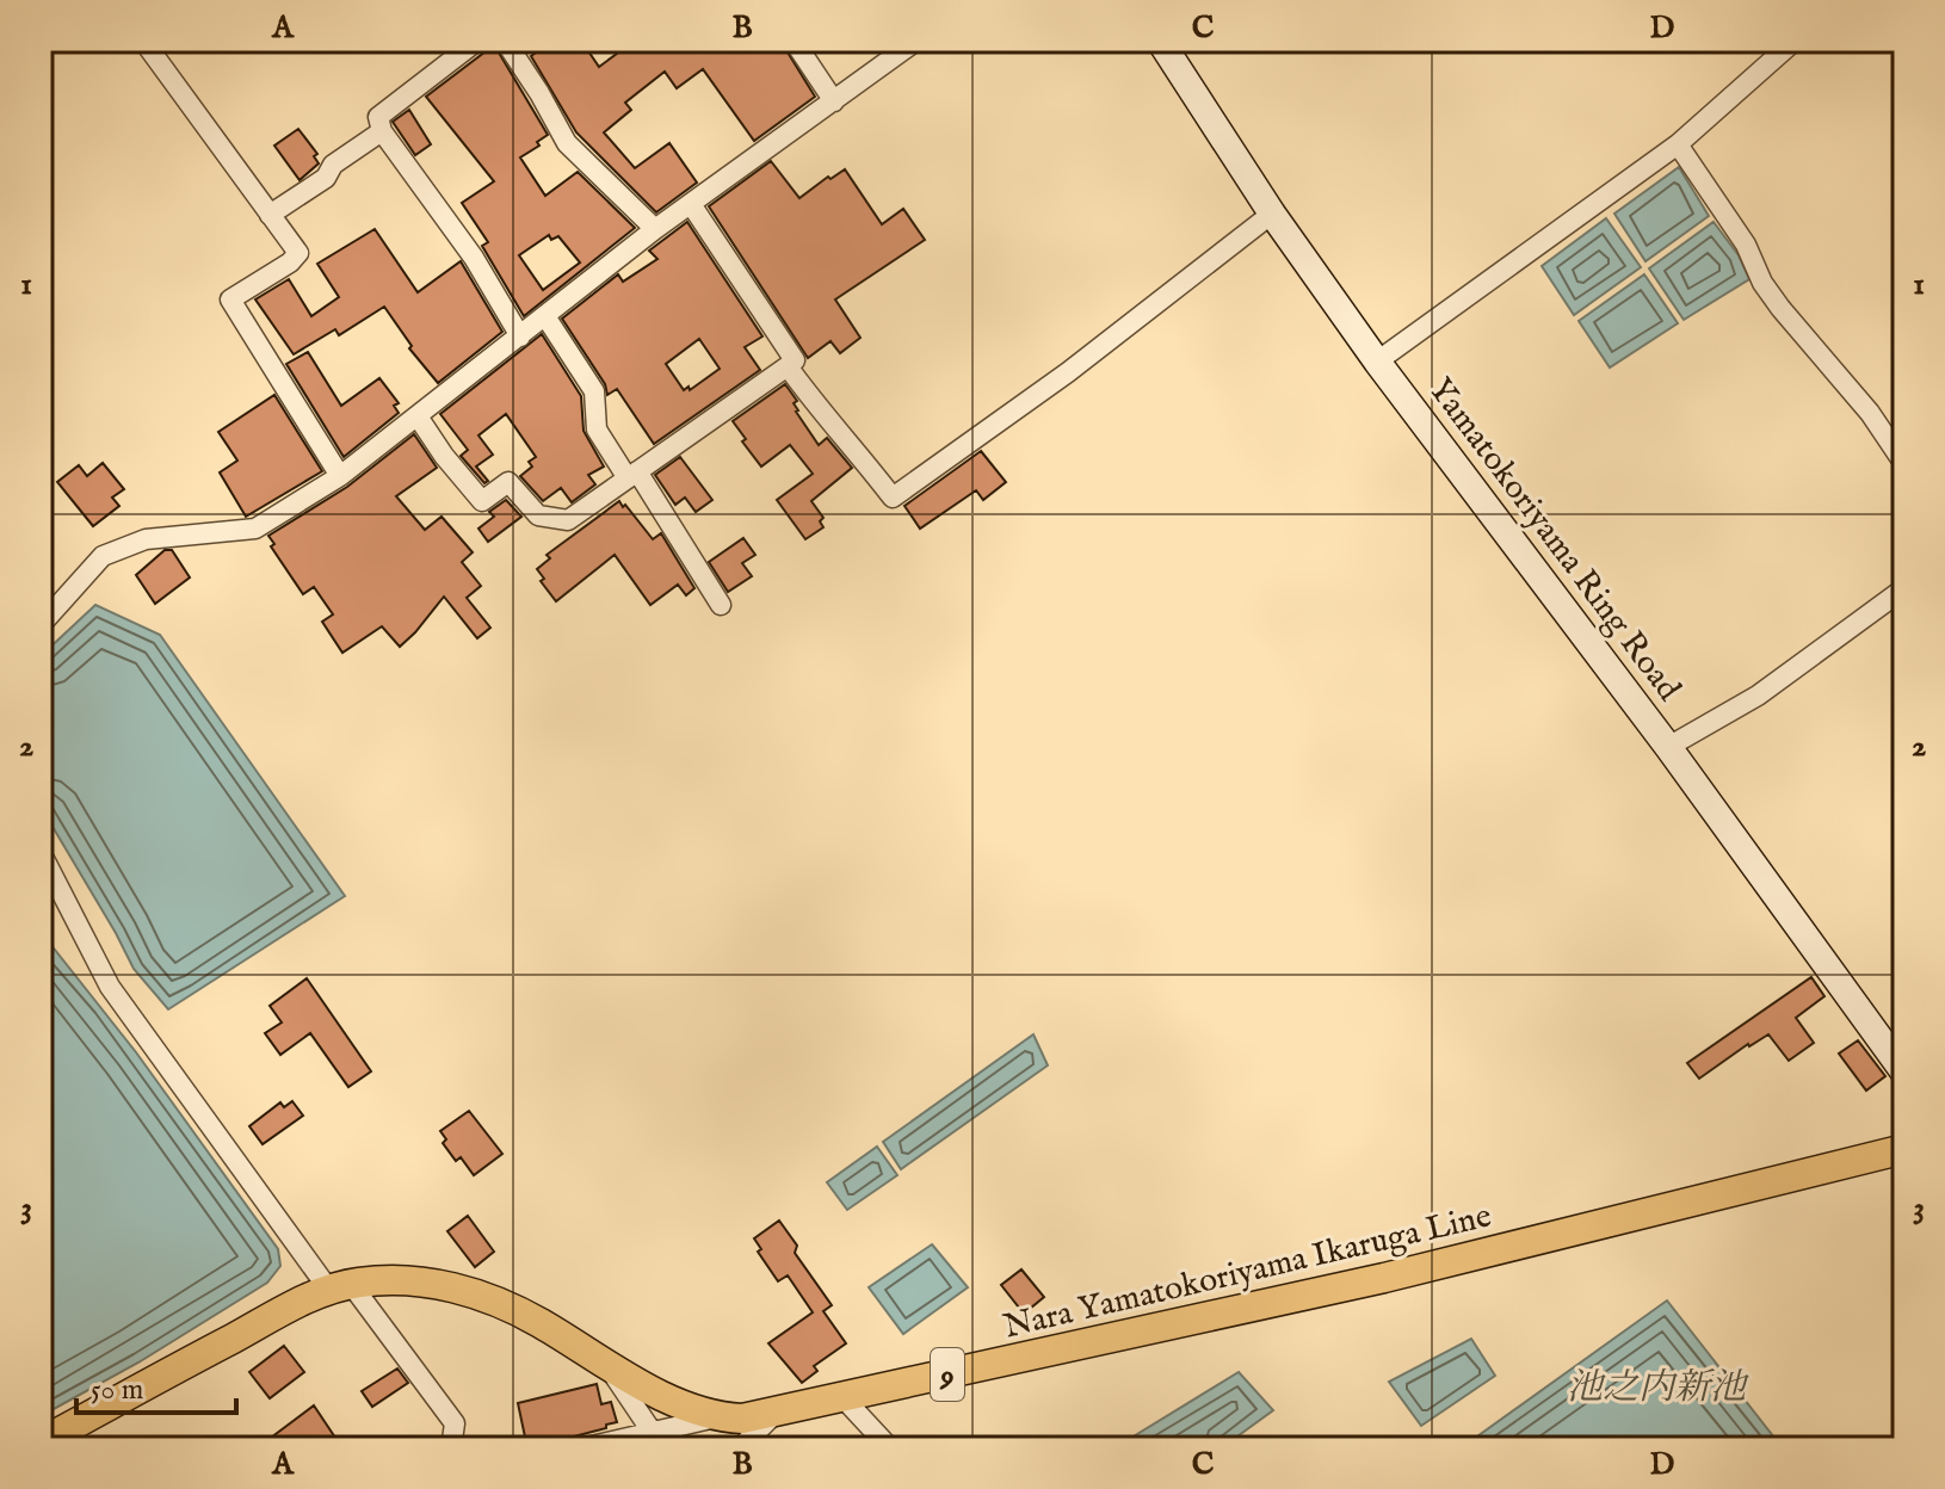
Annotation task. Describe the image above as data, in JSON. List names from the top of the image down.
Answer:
{
  "streets": {
    "main road": ["Yamatokoriyama Ring Road", "Nara Yamatokoriyama Ikaruga Line", "9"]
  },
  "water": ["池之内新池"],
  "scale_bar": "50 m",
  "grid": {
    "columns": [
      "A",
      "B",
      "C",
      "D"
    ],
    "rows": ["1", "2", "3"]
  }
}
